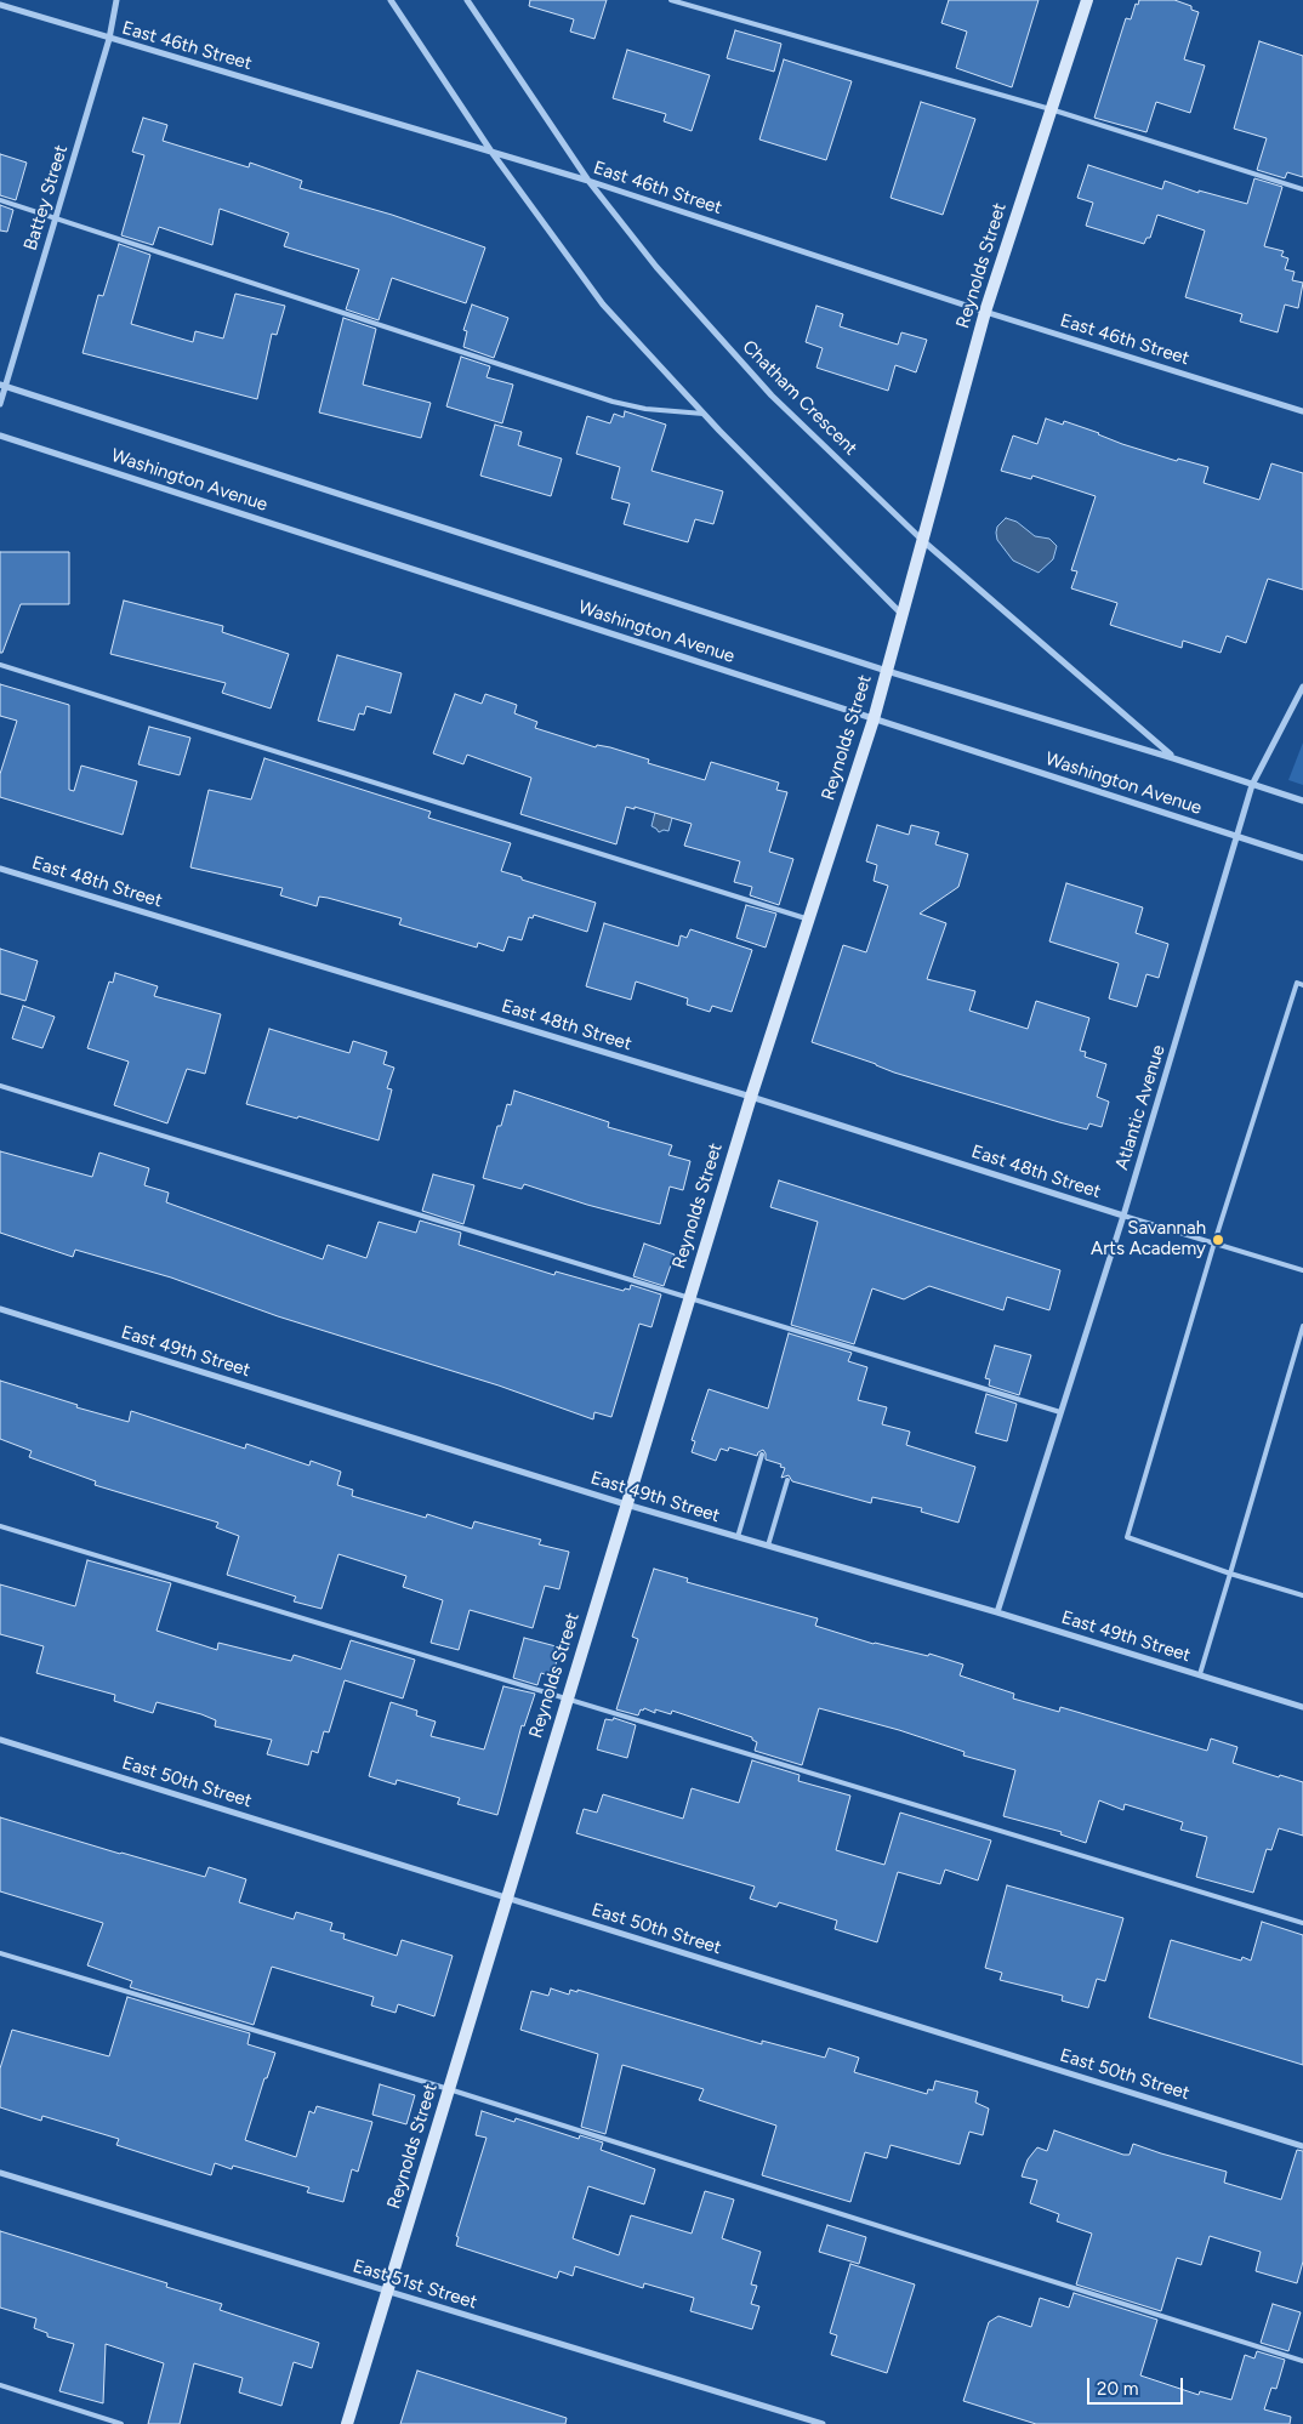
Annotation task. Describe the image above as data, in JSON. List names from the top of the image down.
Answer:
{
  "streets": {
    "street": [
      "East 46th Street",
      "Battey Street",
      "Reynolds Street",
      "Chatham Crescent",
      "Washington Avenue",
      "East 48th Street",
      "Atlantic Avenue",
      "East 49th Street",
      "East 50th Street",
      "East 51st Street"
    ]
  },
  "crossings": [
    ["East 46th Street", "Battey Street"],
    ["East 46th Street", "Reynolds Street"],
    ["East 46th Street", "Chatham Crescent"],
    ["Battey Street", "Washington Avenue"],
    ["Reynolds Street", "Chatham Crescent"],
    ["Reynolds Street", "Washington Avenue"],
    ["Reynolds Street", "East 48th Street"],
    ["Reynolds Street", "East 49th Street"],
    ["Reynolds Street", "East 50th Street"],
    ["Reynolds Street", "East 51st Street"],
    ["Chatham Crescent", "Washington Avenue"],
    ["Washington Avenue", "Atlantic Avenue"],
    ["East 48th Street", "Atlantic Avenue"],
    ["Atlantic Avenue", "East 49th Street"]
  ],
  "places": ["Savannah Arts Academy"],
  "scale_bar": "20 m"
}
